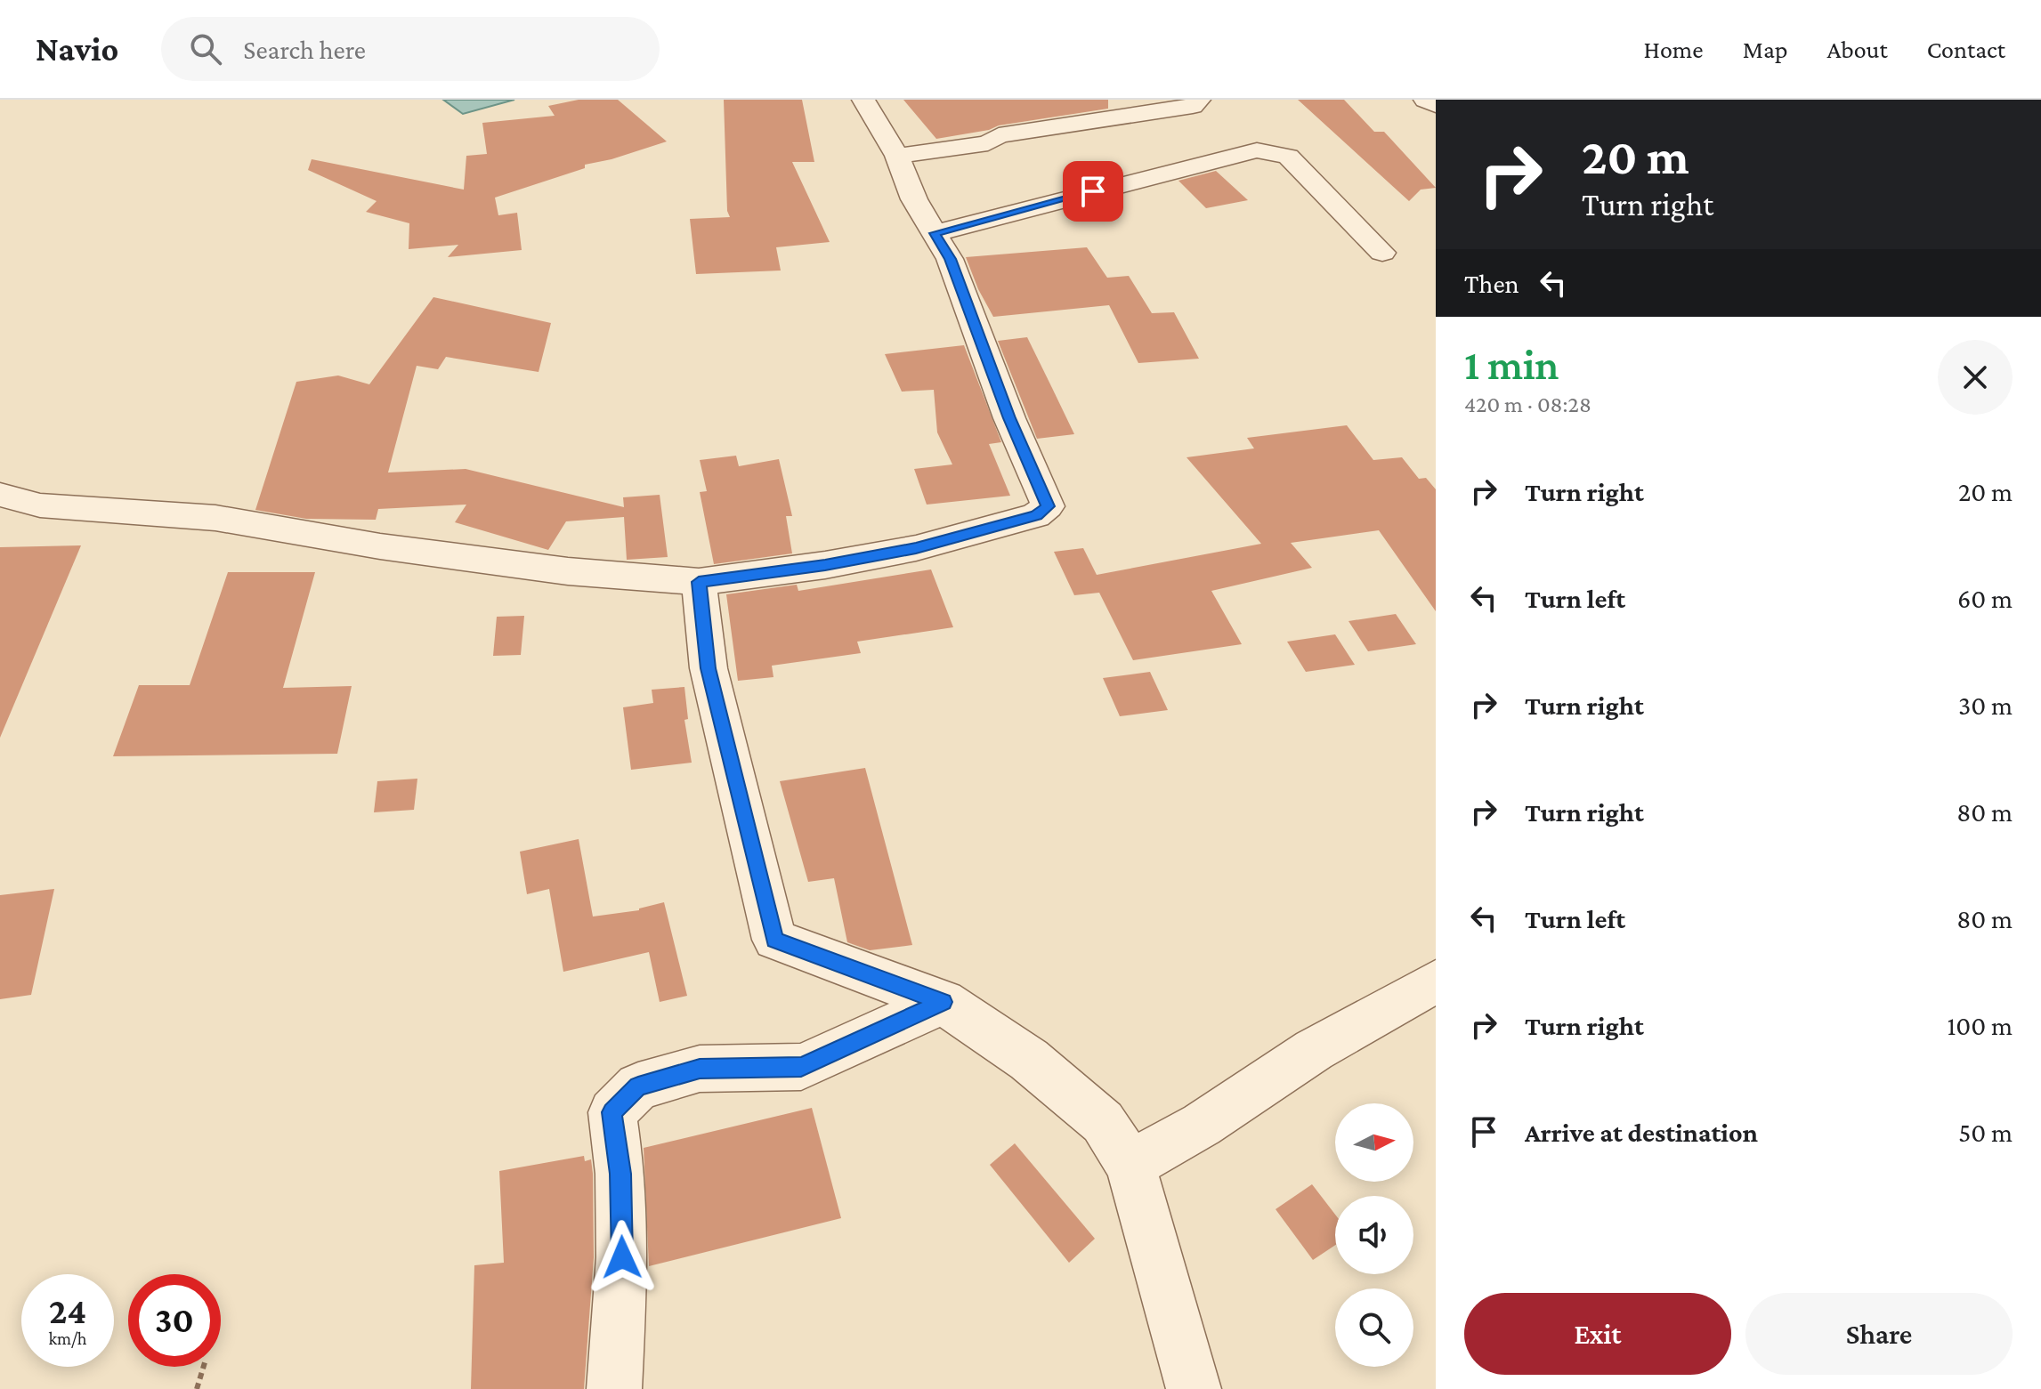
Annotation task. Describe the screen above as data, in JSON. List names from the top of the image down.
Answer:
{
  "north": "right",
  "page": {
    "header": "Navio",
    "search": "Search here",
    "nav": [
      "Home",
      "Map",
      "About",
      "Contact"
    ],
    "turn": ["20 m", "Turn right"],
    "then": "Then",
    "heading": ["1 min", "420 m · 08:28"],
    "list": [
      {
        "name": "Turn right",
        "value": "20 m"
      },
      {
        "name": "Turn left",
        "value": "60 m"
      },
      {
        "name": "Turn right",
        "value": "30 m"
      },
      {
        "name": "Turn right",
        "value": "80 m"
      },
      {
        "name": "Turn left",
        "value": "80 m"
      },
      {
        "name": "Turn right",
        "value": "100 m"
      },
      {
        "name": "Arrive at destination",
        "value": "50 m"
      }
    ],
    "speed": "24 km/h",
    "limit": "30",
    "buttons": ["Exit", "Share"]
  }
}
